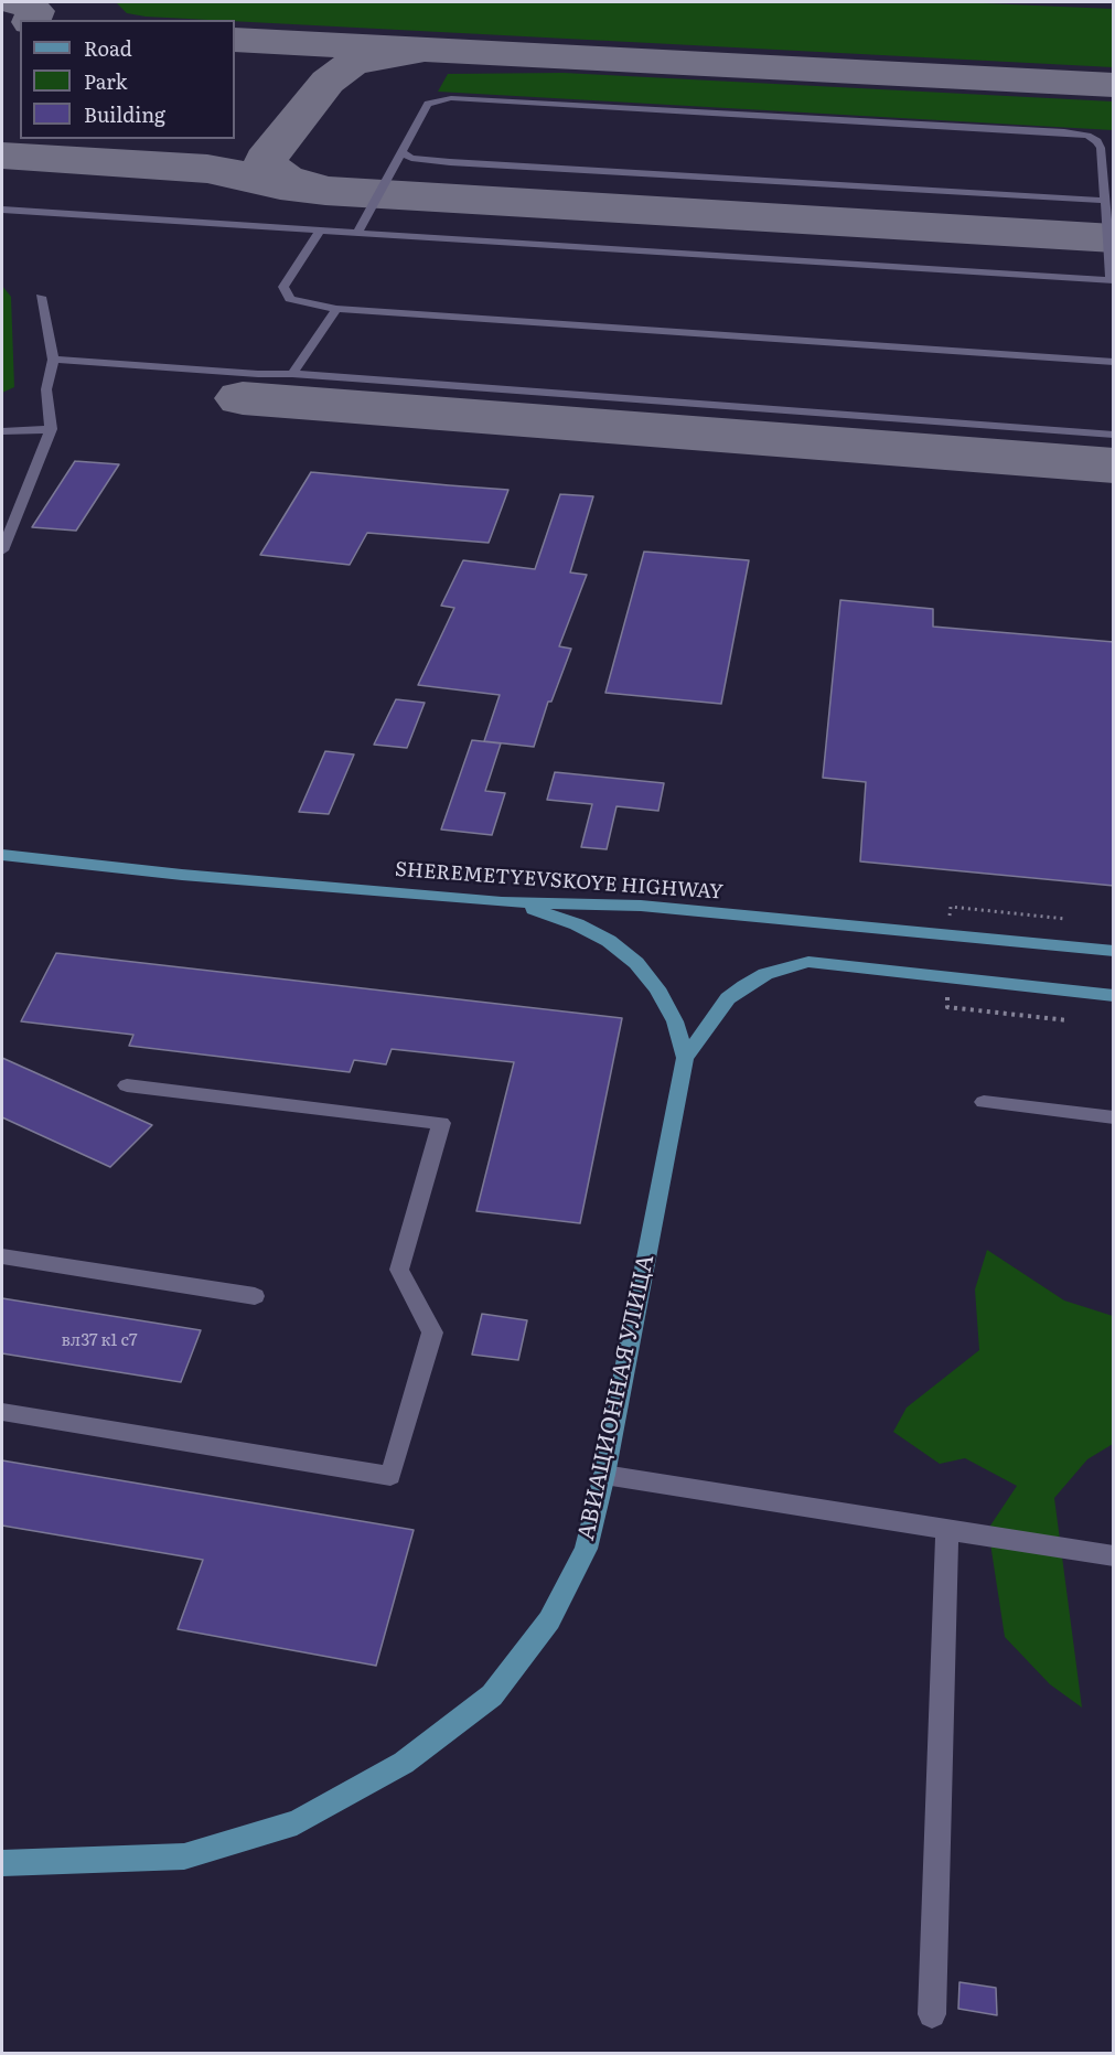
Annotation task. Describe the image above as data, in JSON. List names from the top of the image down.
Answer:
{
  "streets": {
    "main road": ["SHEREMETYEVSKOYE HIGHWAY", "АВИАЦИОННАЯ УЛИЦА"]
  },
  "crossings": [
    ["SHEREMETYEVSKOYE HIGHWAY", "АВИАЦИОННАЯ УЛИЦА"]
  ],
  "house_numbers": ["вл37 к1 с7"],
  "legend": ["Road", "Park", "Building"]
}
